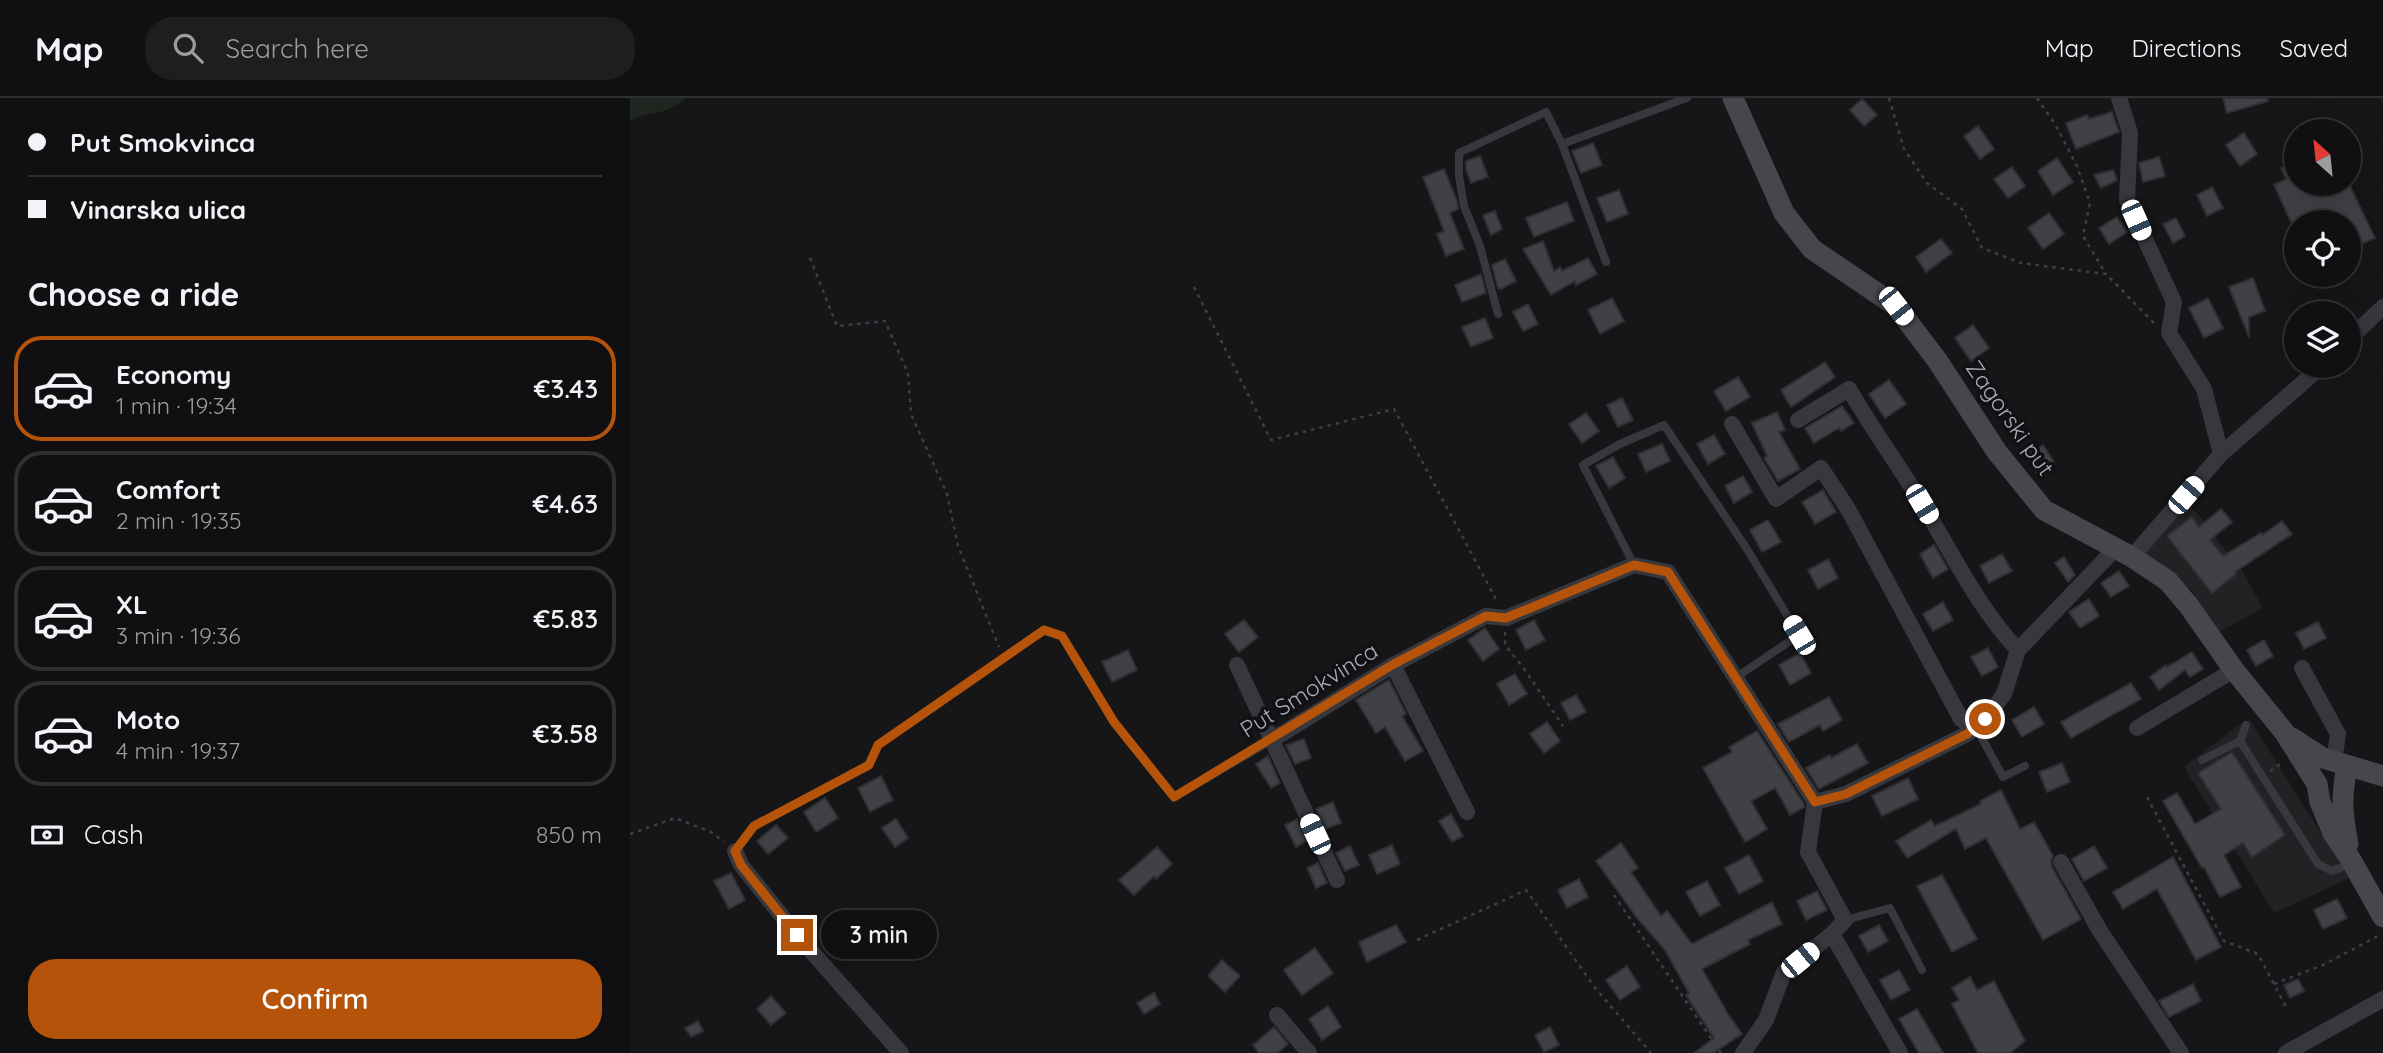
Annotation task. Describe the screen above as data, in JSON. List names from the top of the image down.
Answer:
{
  "streets": {
    "main road": ["Zagorski put"],
    "street": ["Put Smokvinca"]
  },
  "north": "top left",
  "page": {
    "header": "Map",
    "search": "Search here",
    "nav": ["Map", "Directions", "Saved"],
    "banner": ["Put Smokvinca", "Vinarska ulica"],
    "heading": "Choose a ride",
    "list": [
      {
        "name": "Economy",
        "note": "1 min · 19:34",
        "value": "€3.43"
      },
      {
        "name": "Comfort",
        "note": "2 min · 19:35",
        "value": "€4.63"
      },
      {
        "name": "XL",
        "note": "3 min · 19:36",
        "value": "€5.83"
      },
      {
        "name": "Moto",
        "note": "4 min · 19:37",
        "value": "€3.58"
      }
    ],
    "pay": ["Cash", "850 m"],
    "bubble": "3 min",
    "buttons": "Confirm"
  }
}
